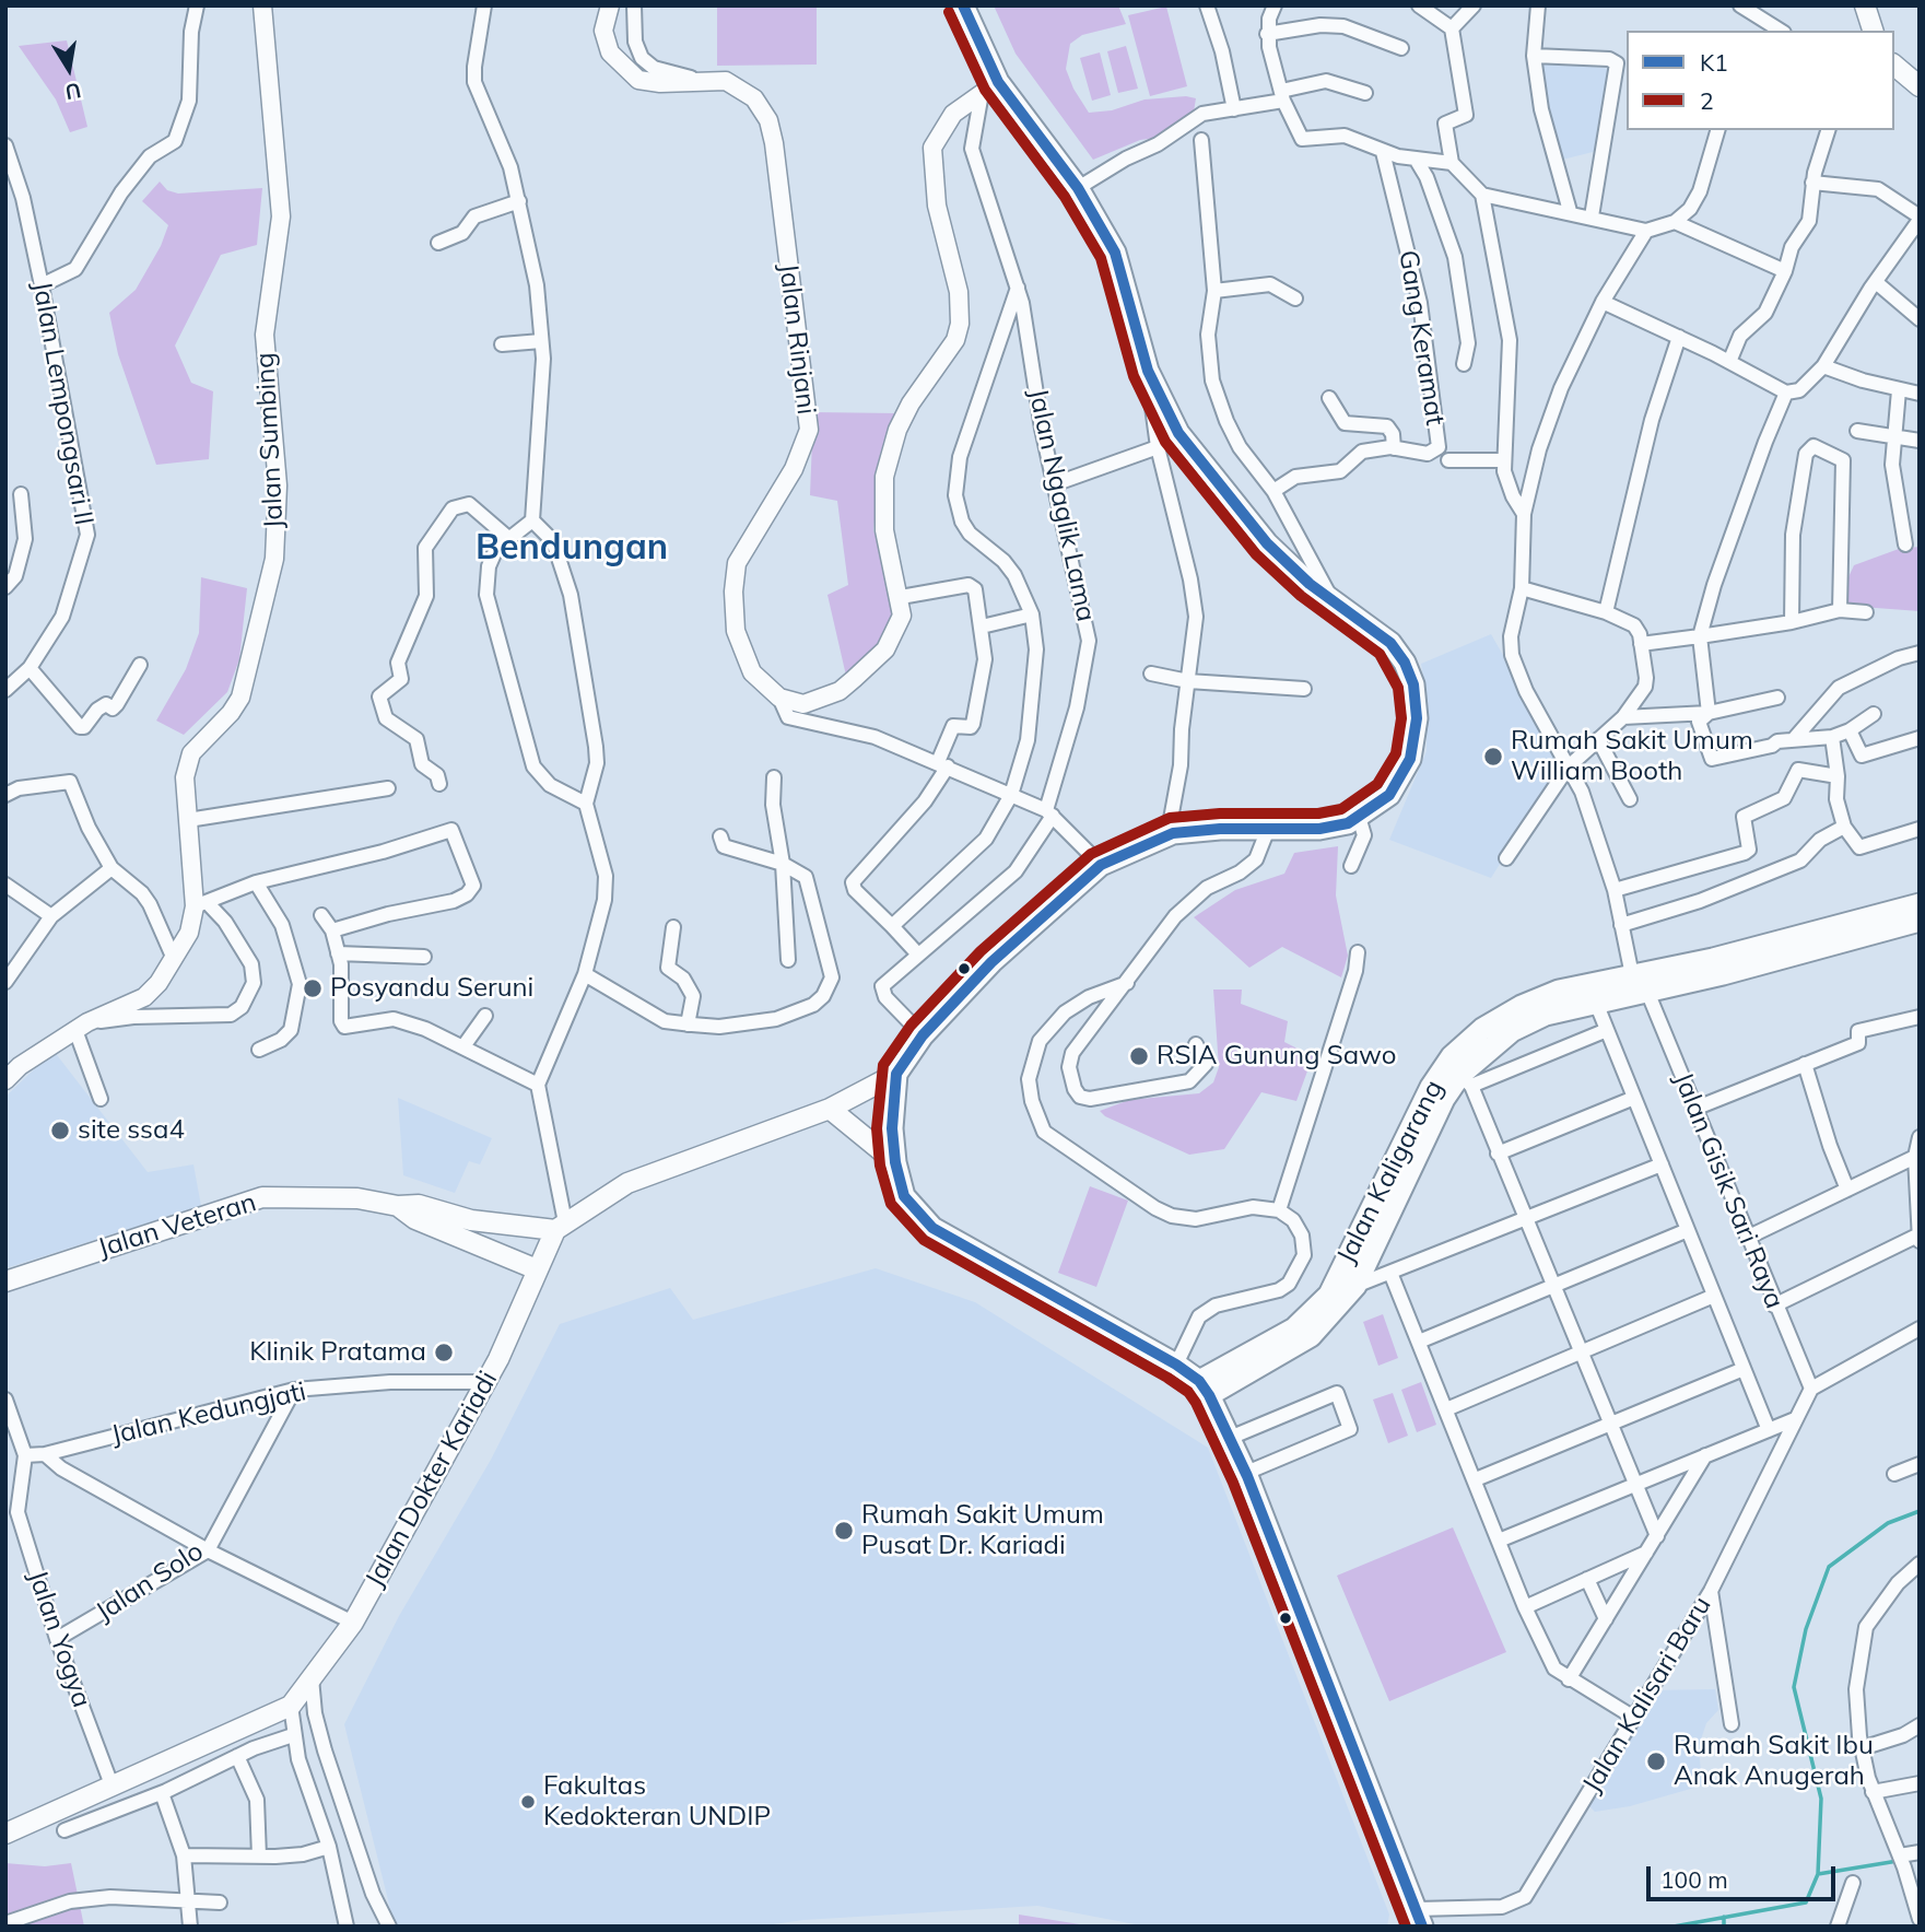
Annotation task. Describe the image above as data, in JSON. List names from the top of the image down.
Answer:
{
  "streets": {
    "highway": ["Jalan Kaligarang"],
    "main road": ["Jalan Veteran", "Jalan Dokter Kariadi"],
    "street": [
      "Gang Keramat",
      "Jalan Rinjani",
      "Jalan Lempongsari II",
      "Jalan Sumbing",
      "Jalan Ngaglik Lama",
      "Jalan Gisik Sari Raya",
      "Jalan Kedungjati",
      "Jalan Solo",
      "Jalan Yogya",
      "Jalan Kalisari Baru"
    ]
  },
  "crossings": [
    ["Jalan Kaligarang", "Jalan Gisik Sari Raya"],
    ["Jalan Gisik Sari Raya", "Jalan Kalisari Baru"],
    ["Jalan Veteran", "Jalan Dokter Kariadi"],
    ["Jalan Kedungjati", "Jalan Dokter Kariadi"],
    ["Jalan Kedungjati", "Jalan Solo"],
    ["Jalan Kedungjati", "Jalan Yogya"],
    ["Jalan Dokter Kariadi", "Jalan Yogya"],
    ["Jalan Solo", "Jalan Yogya"]
  ],
  "districts": ["Bendungan"],
  "places": [
    "Rumah Sakit Umum William Booth",
    "Posyandu Seruni",
    "RSIA Gunung Sawo",
    "site ssa4",
    "Klinik Pratama",
    "Rumah Sakit Umum Pusat Dr. Kariadi",
    "Rumah Sakit Ibu Anak Anugerah",
    "Fakultas Kedokteran UNDIP"
  ],
  "lines": ["transit line K1", "transit line 2"],
  "legend": ["K1", "2"],
  "scale_bar": "100 m",
  "north": "bottom"
}
